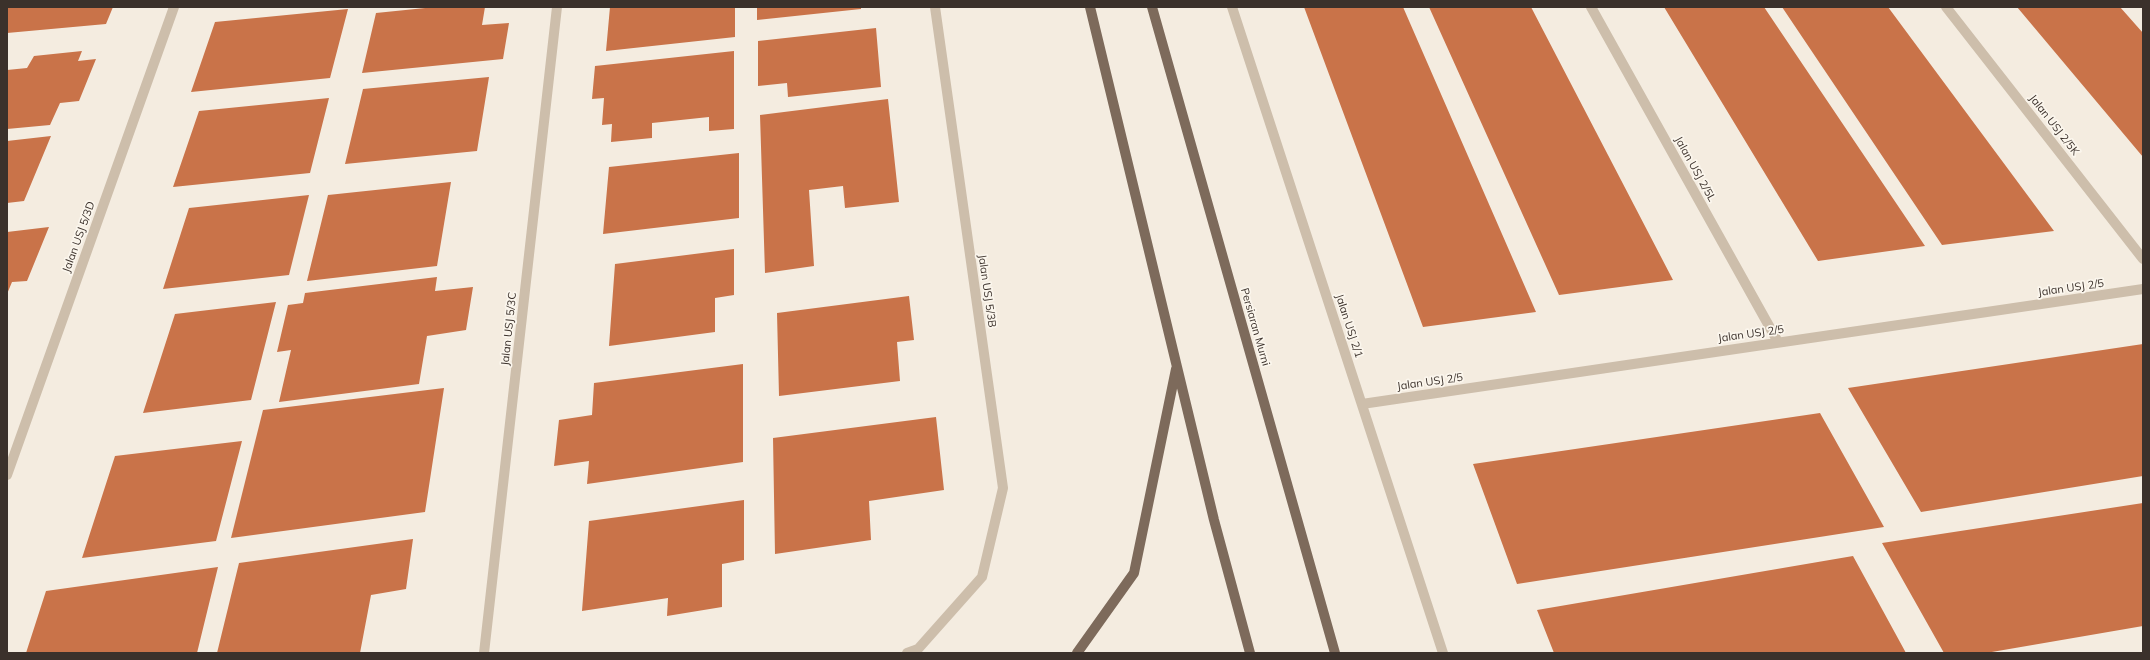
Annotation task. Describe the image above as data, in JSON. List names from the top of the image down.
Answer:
{
  "streets": {
    "main road": ["Persiaran Murni"],
    "street": [
      "Jalan USJ 2/5K",
      "Jalan USJ 2/5L",
      "Jalan USJ 5/3D",
      "Jalan USJ 2/5",
      "Jalan USJ 5/3B",
      "Jalan USJ 2/1",
      "Jalan USJ 5/3C"
    ]
  },
  "crossings": [
    ["Jalan USJ 2/5L", "Jalan USJ 2/5"],
    ["Jalan USJ 2/5", "Jalan USJ 2/1"]
  ]
}
